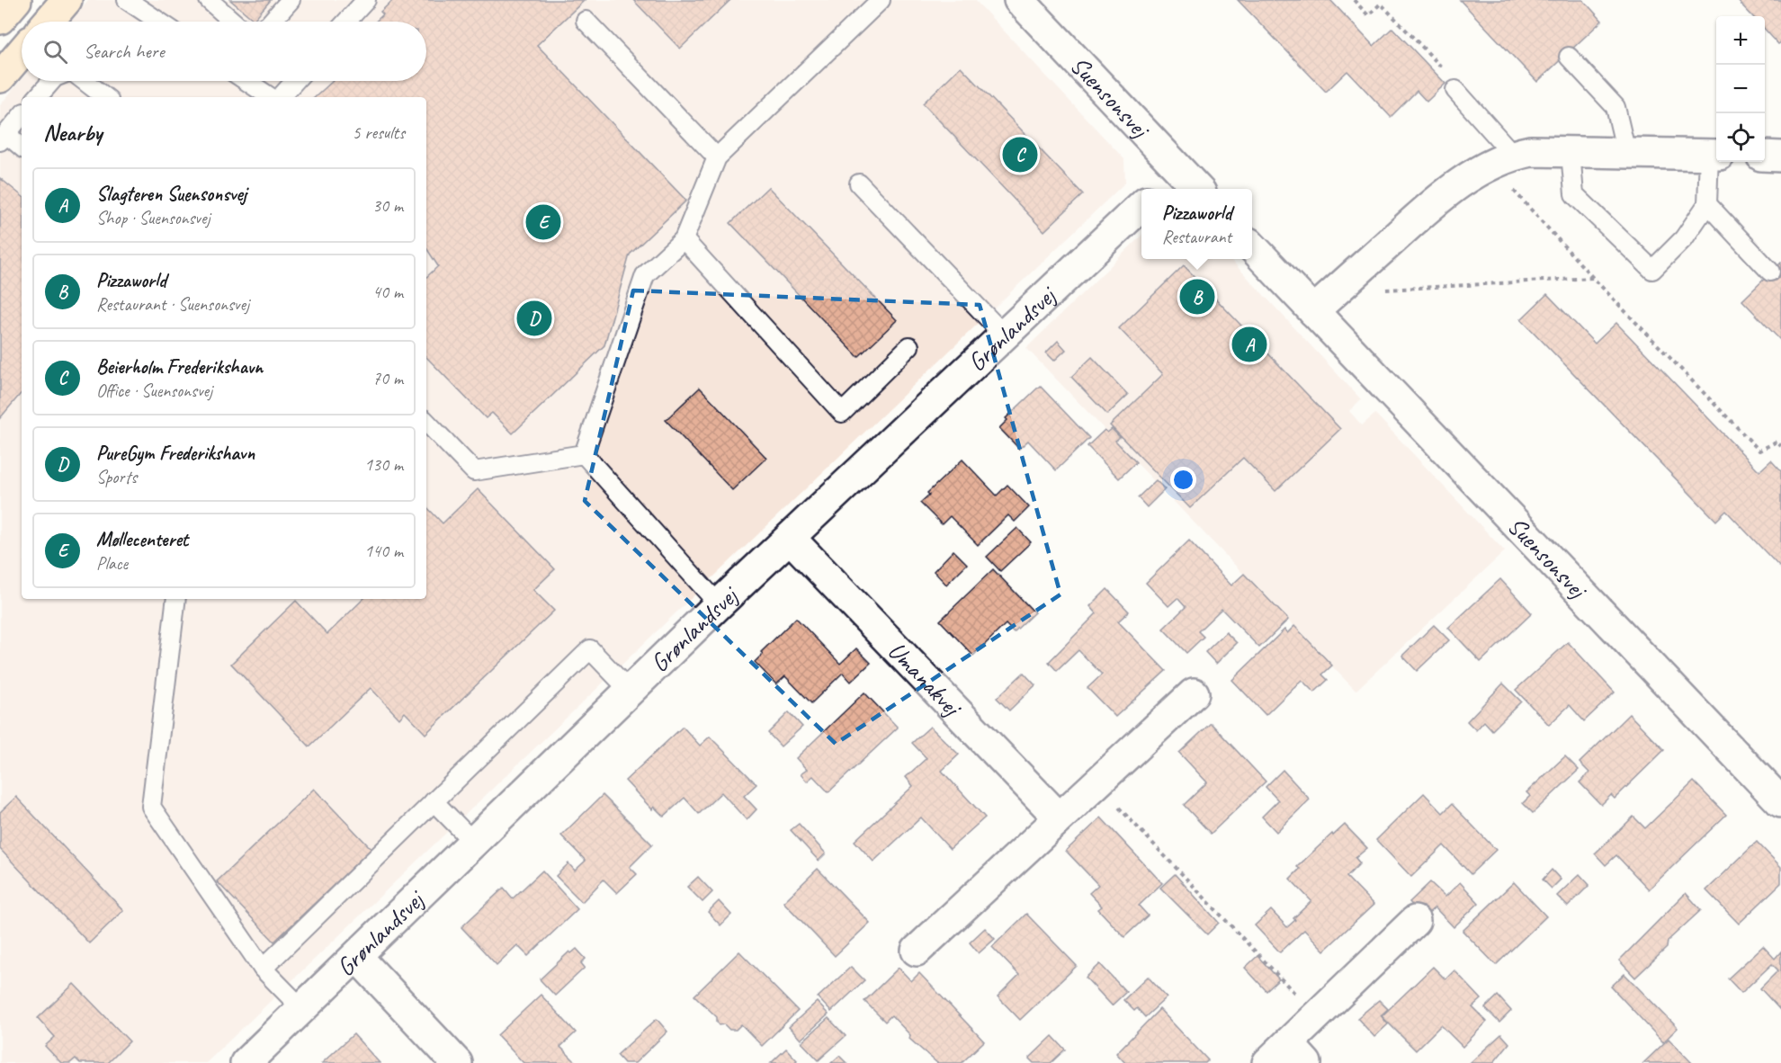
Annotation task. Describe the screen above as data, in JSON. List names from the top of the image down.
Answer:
{
  "streets": {
    "street": ["Suensonsvej", "Grønlandsvej", "Umanakvej"]
  },
  "crossings": [
    ["Grønlandsvej", "Umanakvej"]
  ],
  "page": {
    "map_buttons": ["+", "−"],
    "search": "Search here",
    "heading": ["Nearby", "5 results"],
    "pins": [
      "C",
      "E",
      "B",
      "D",
      "A"
    ],
    "list": [
      {
        "mark": "A",
        "name": "Slagteren Suensonsvej",
        "note": "Shop · Suensonsvej",
        "value": "30 m"
      },
      {
        "mark": "B",
        "name": "Pizzaworld",
        "note": "Restaurant · Suensonsvej",
        "value": "40 m"
      },
      {
        "mark": "C",
        "name": "Beierholm Frederikshavn",
        "note": "Office · Suensonsvej",
        "value": "70 m"
      },
      {
        "mark": "D",
        "name": "PureGym Frederikshavn",
        "note": "Sports",
        "value": "130 m"
      },
      {
        "mark": "E",
        "name": "Møllecenteret",
        "note": "Place",
        "value": "140 m"
      }
    ],
    "popup": ["Pizzaworld", "Restaurant"]
  }
}
